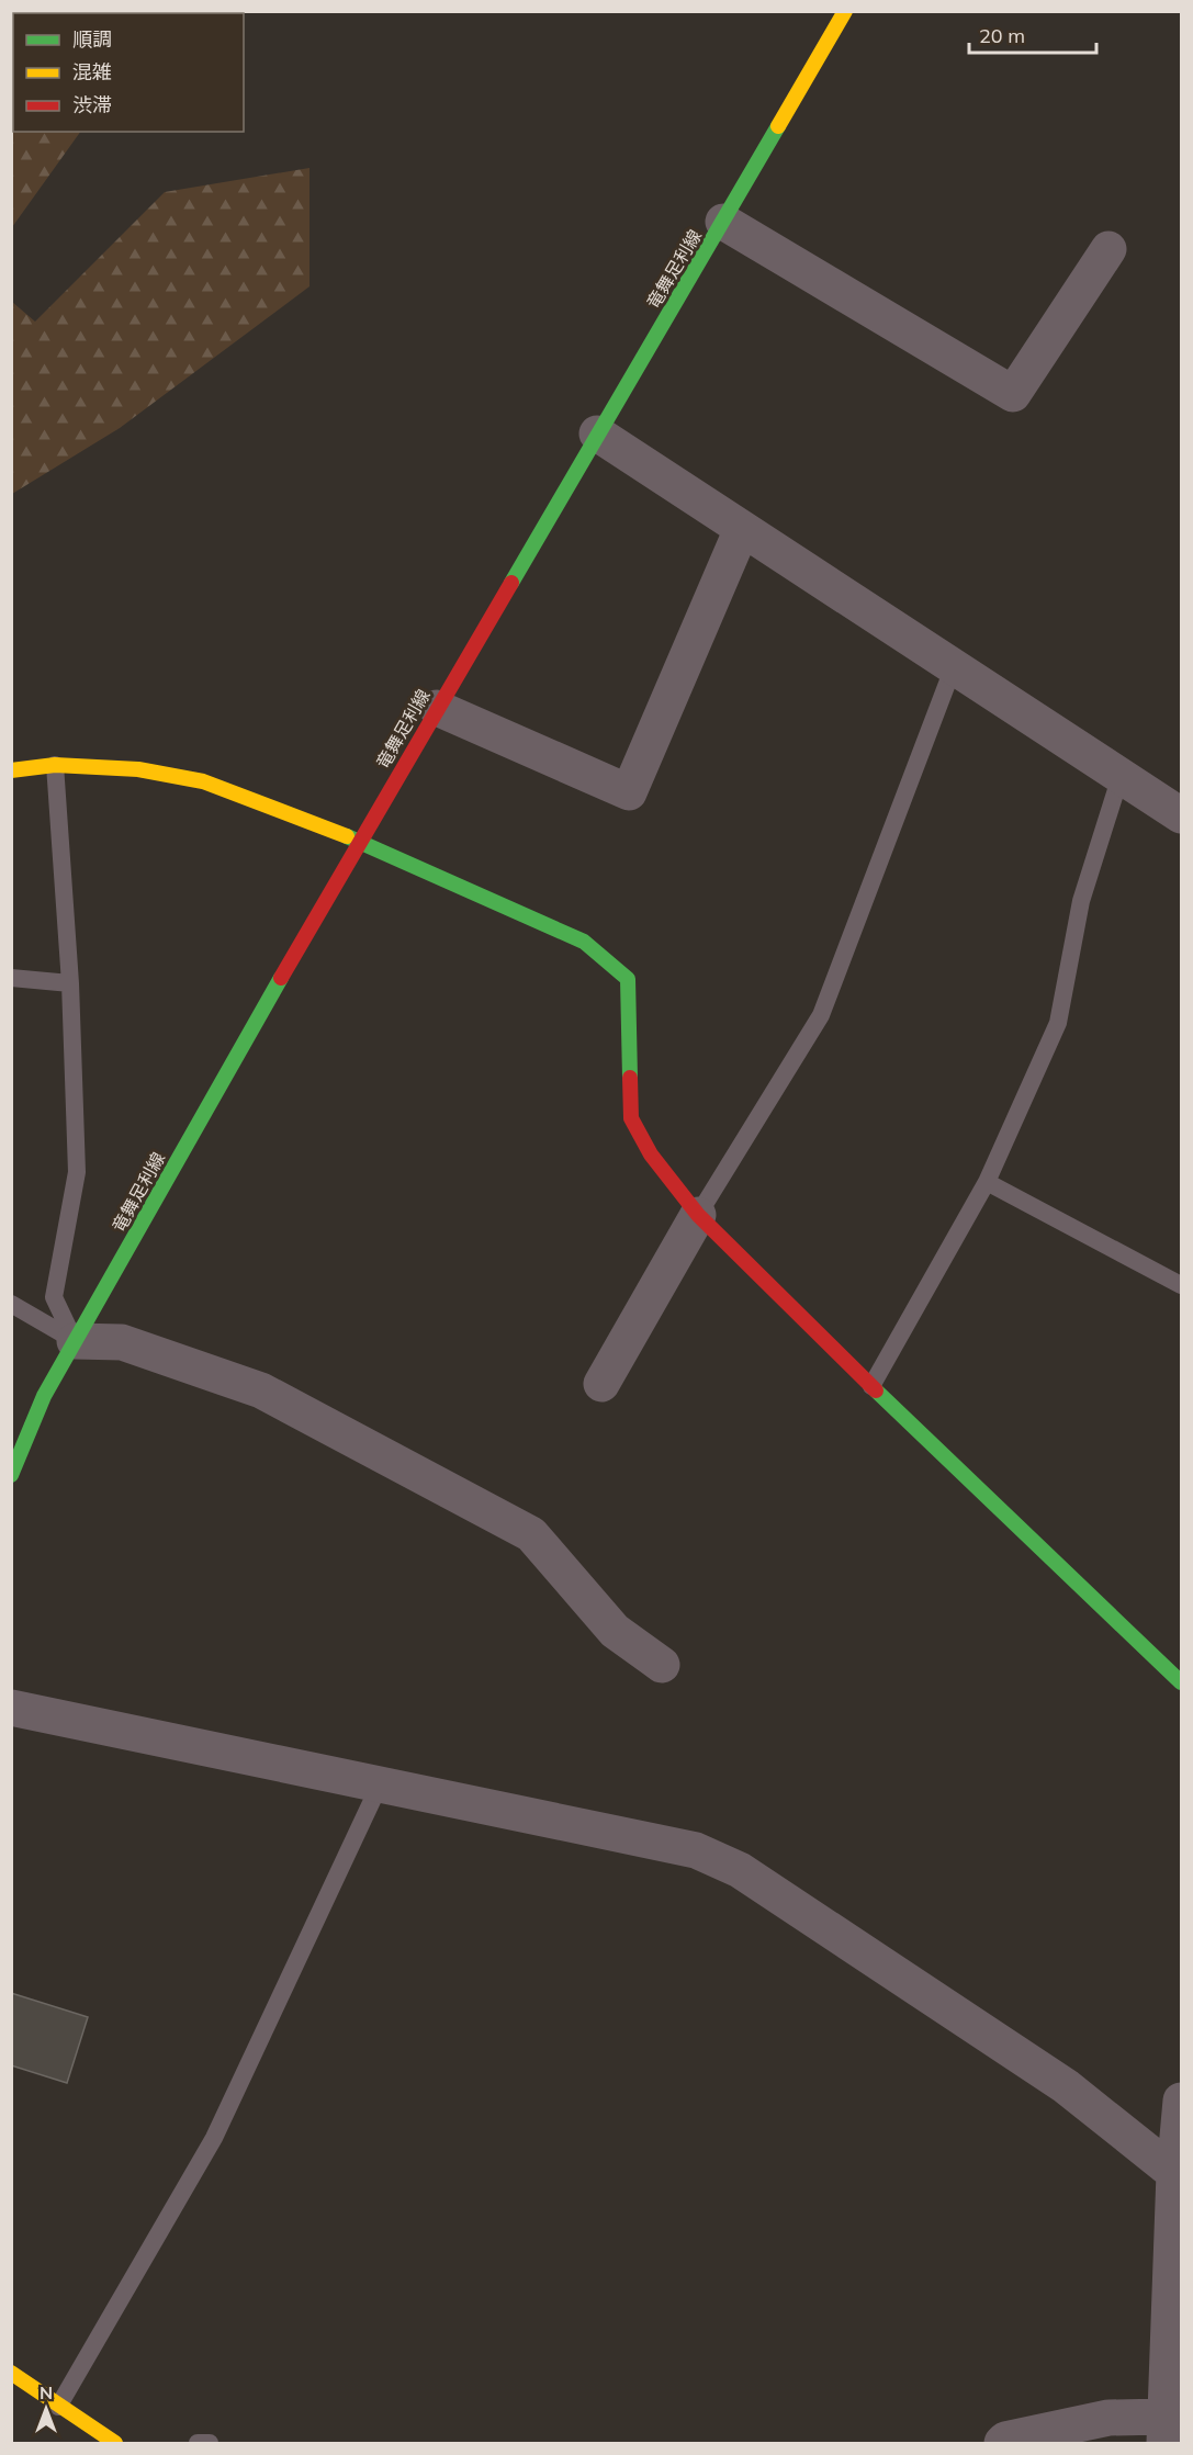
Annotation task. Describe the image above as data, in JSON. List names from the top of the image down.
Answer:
{
  "streets": {
    "main road": ["竜舞足利線"]
  },
  "legend": ["順調", "混雑", "渋滞"],
  "scale_bar": "20 m",
  "north": "top"
}
